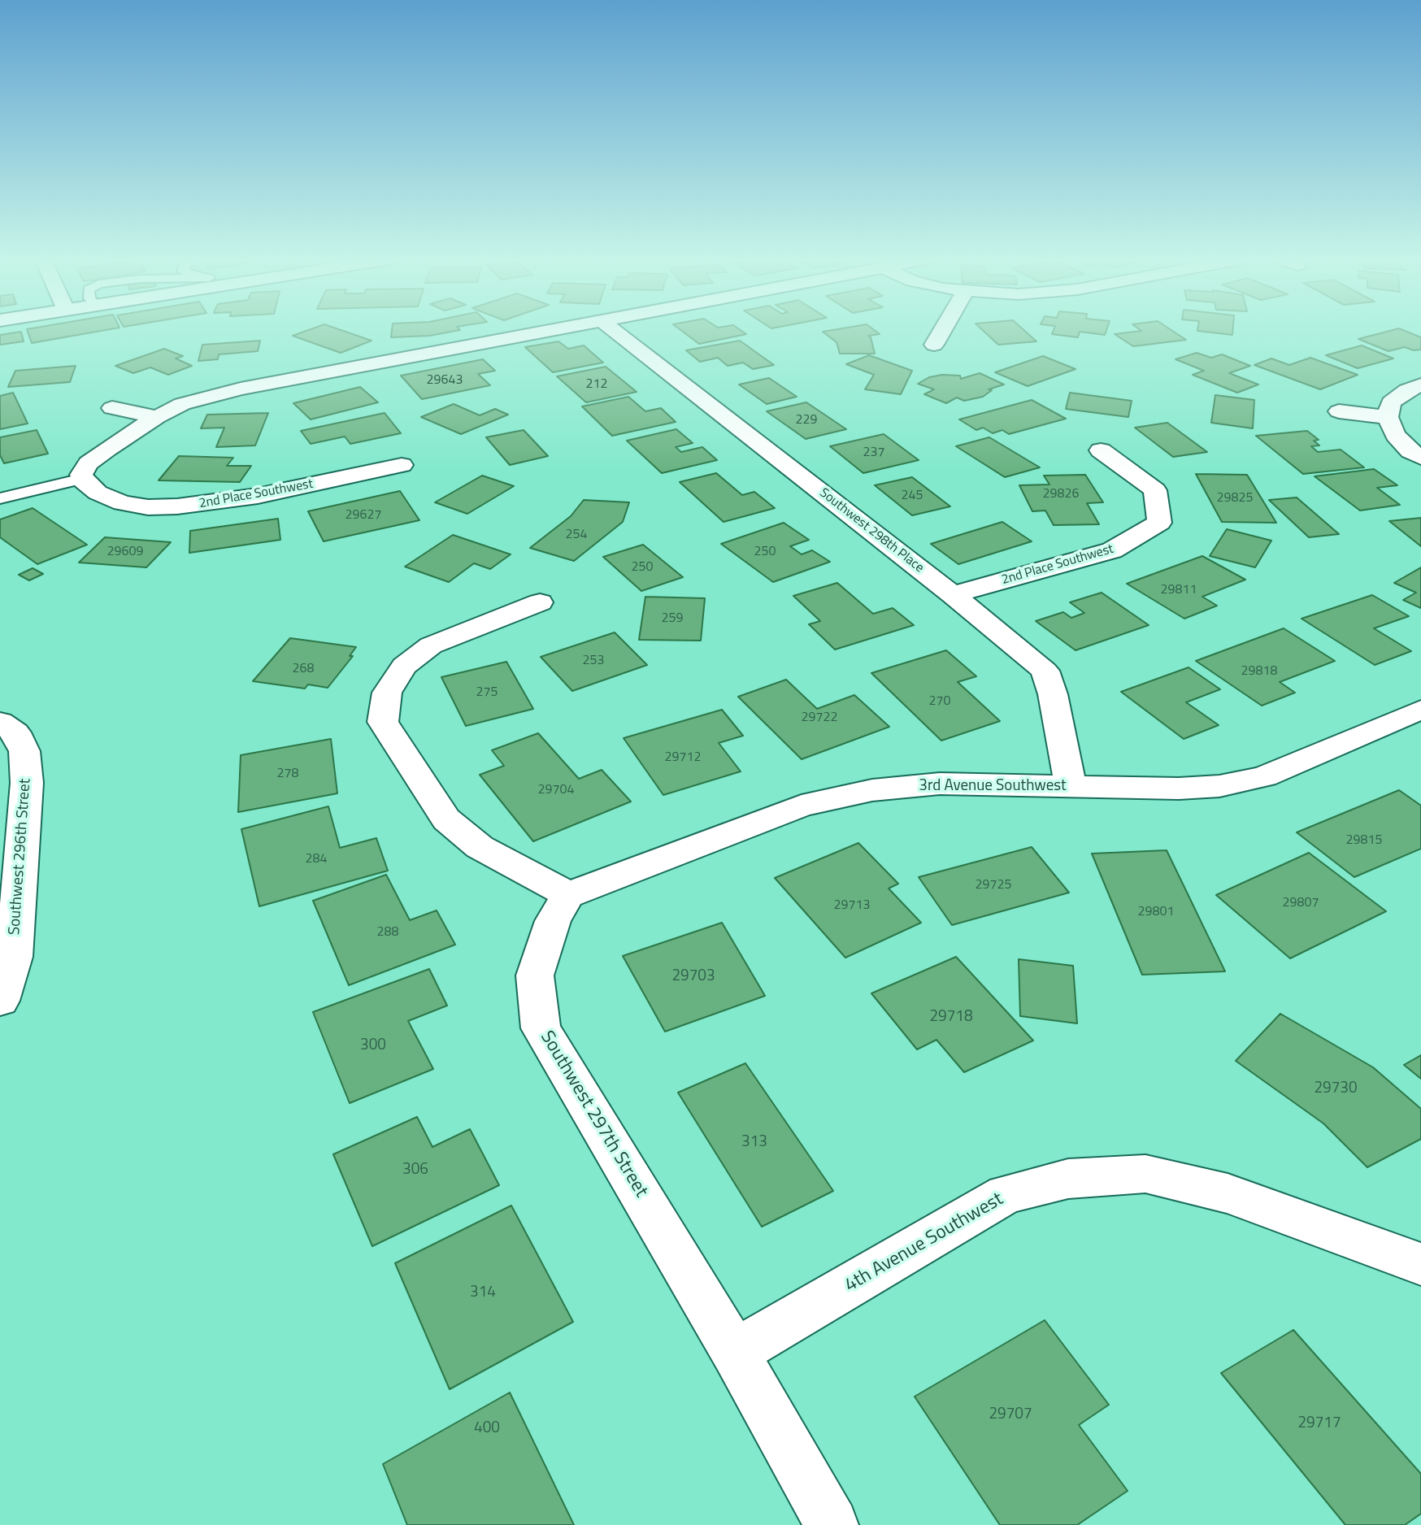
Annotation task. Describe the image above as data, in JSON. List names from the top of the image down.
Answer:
{
  "streets": {
    "street": [
      "2nd Place Southwest",
      "Southwest 298th Place",
      "3rd Avenue Southwest",
      "Southwest 296th Street",
      "Southwest 297th Street",
      "4th Avenue Southwest"
    ]
  },
  "crossings": [
    ["2nd Place Southwest", "Southwest 298th Place"],
    ["Southwest 298th Place", "3rd Avenue Southwest"],
    ["3rd Avenue Southwest", "Southwest 297th Street"],
    ["Southwest 297th Street", "4th Avenue Southwest"]
  ],
  "house_numbers": [
    "29643",
    "212",
    "229",
    "237",
    "29826",
    "245",
    "29825",
    "29627",
    "254",
    "29609",
    "250",
    "250",
    "29811",
    "259",
    "253",
    "268",
    "29818",
    "275",
    "270",
    "29722",
    "29712",
    "278",
    "29704",
    "29815",
    "284",
    "29725",
    "29807",
    "29713",
    "29801",
    "288",
    "29703",
    "29718",
    "300",
    "29730",
    "313",
    "306",
    "314",
    "29707",
    "29717",
    "400"
  ]
}
